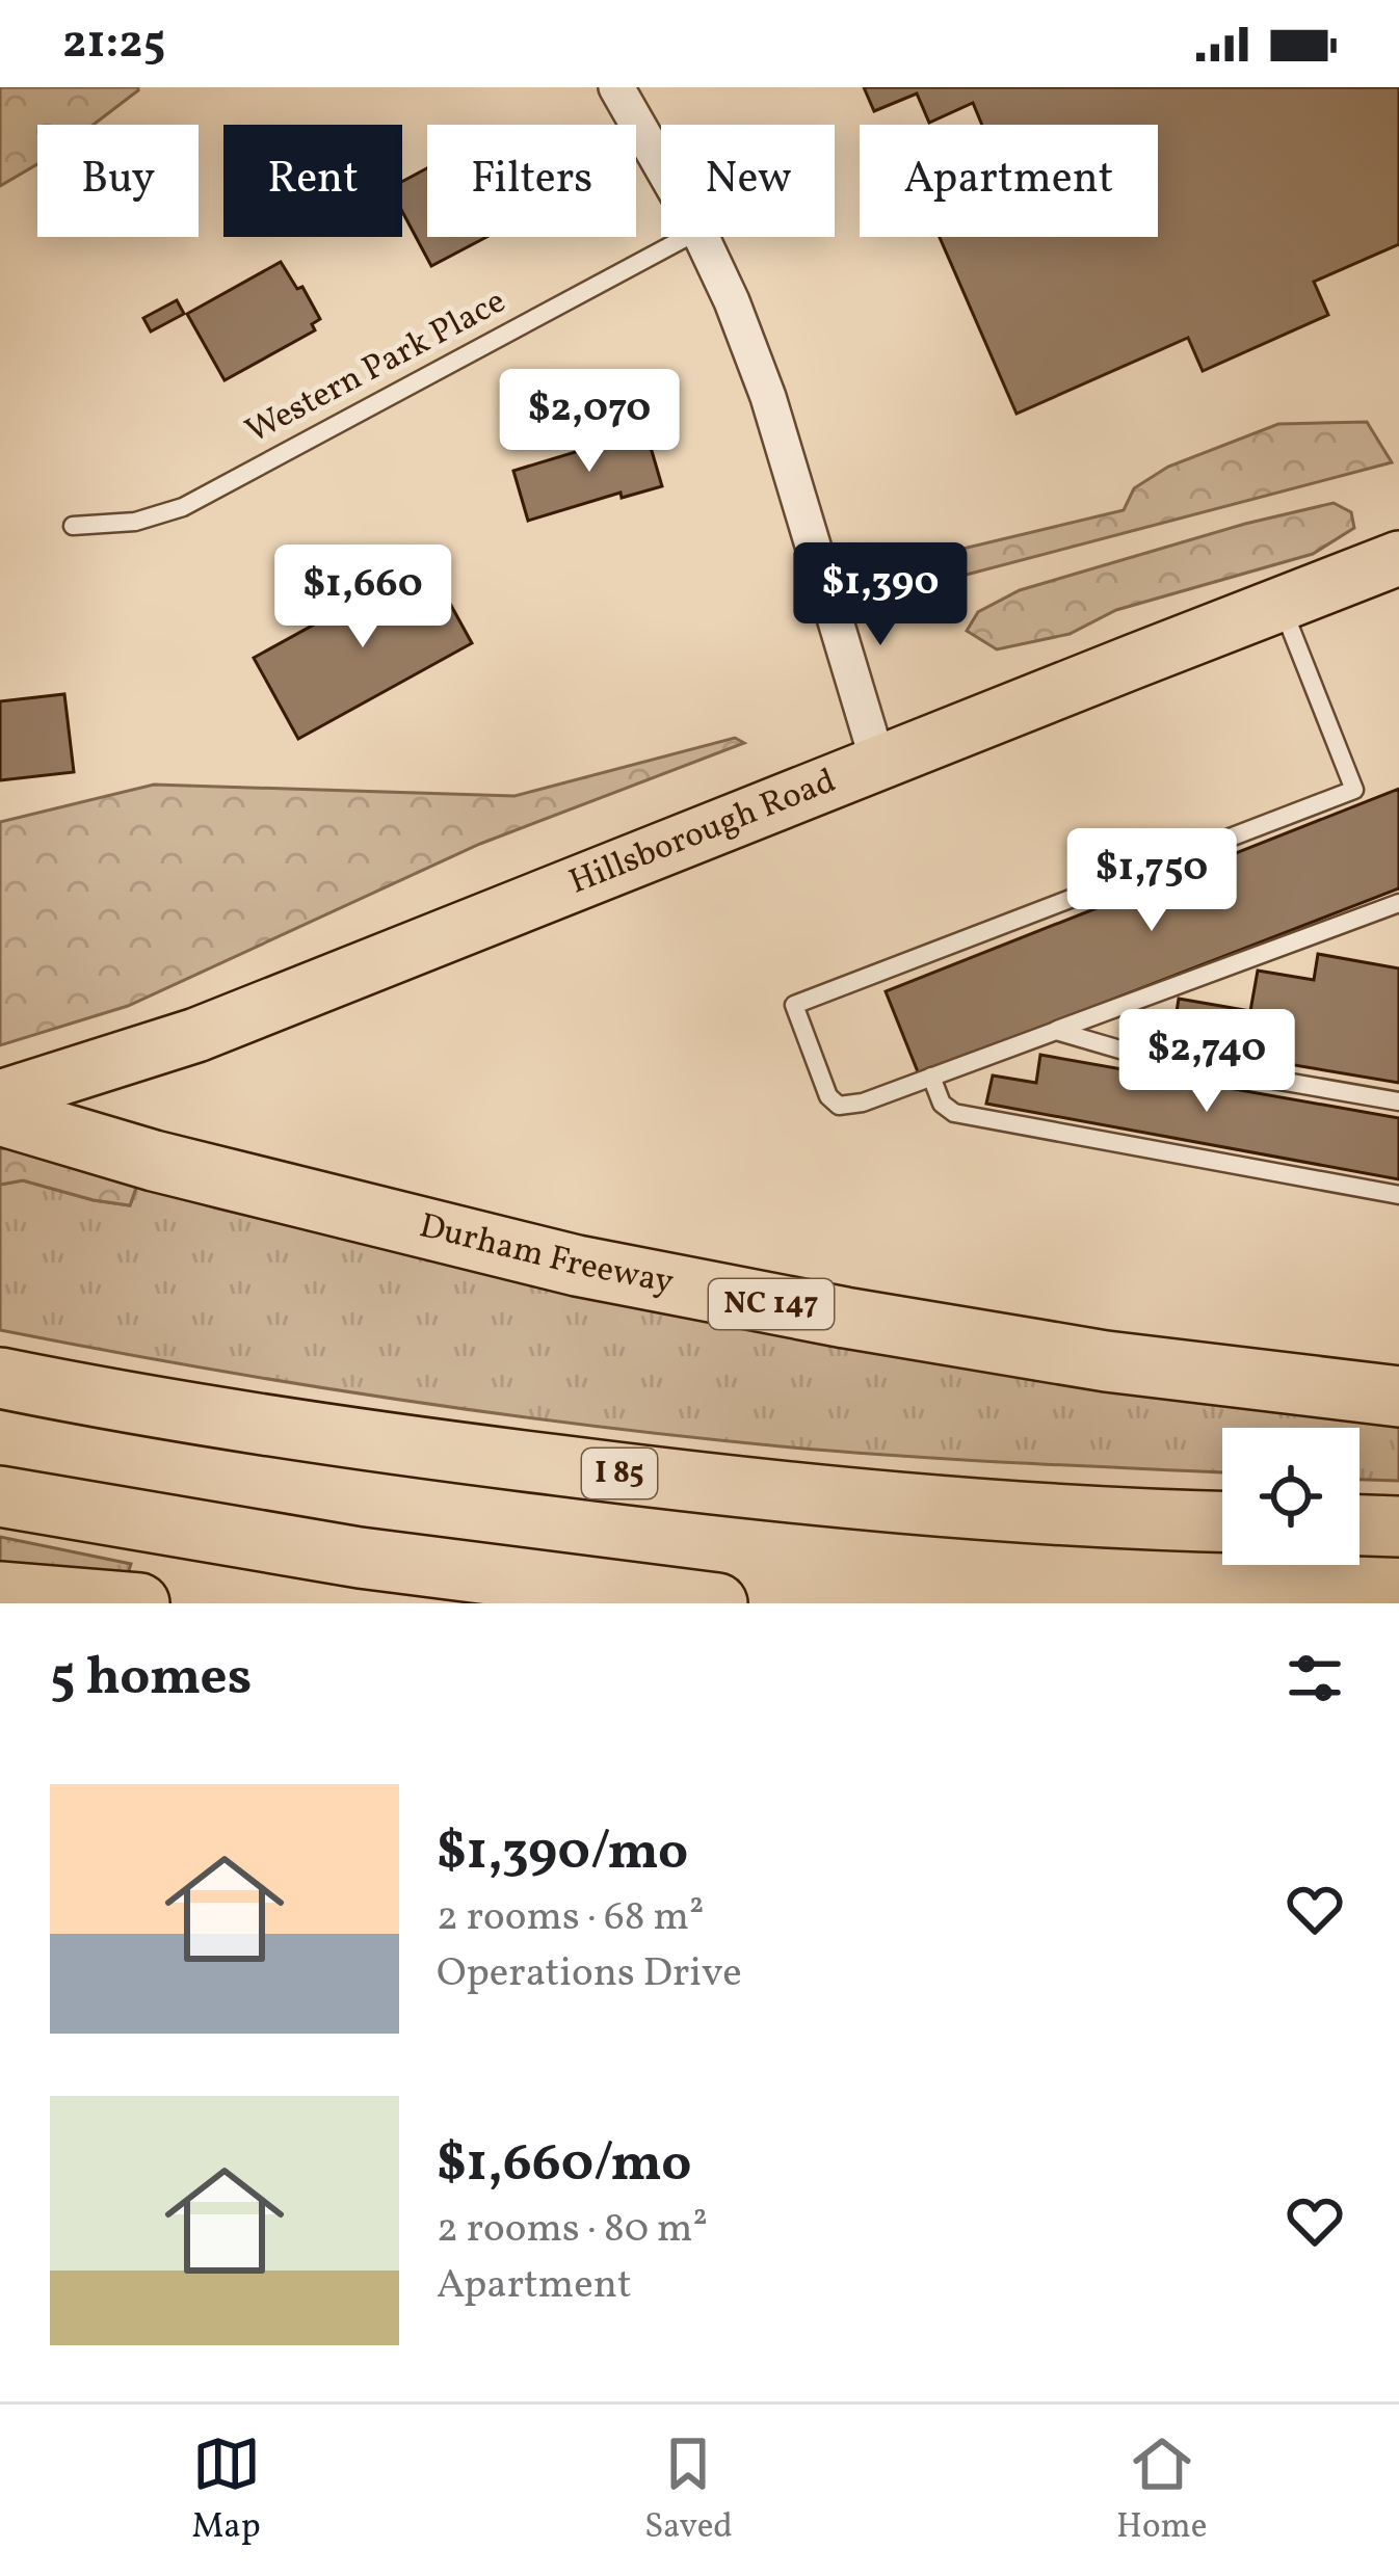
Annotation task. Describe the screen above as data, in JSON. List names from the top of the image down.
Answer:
{
  "streets": {
    "highway": ["Durham Freeway", "NC 147", "I 85"],
    "main road": ["Hillsborough Road"],
    "lane": ["Western Park Place"]
  },
  "page": {
    "status": "21:25",
    "chip": [
      "Buy",
      "Rent",
      "Filters",
      "New",
      "Apartment"
    ],
    "price": [
      "$2,070",
      "$1,390",
      "$1,660",
      "$1,750",
      "$2,740"
    ],
    "heading": "5 homes",
    "list": [
      {
        "name": "$1,390/mo",
        "note": "2 rooms · 68 m² · Operations Drive"
      },
      {
        "name": "$1,660/mo",
        "note": "2 rooms · 80 m² · Apartment"
      }
    ],
    "tabs": ["Map", "Saved", "Home"]
  }
}
